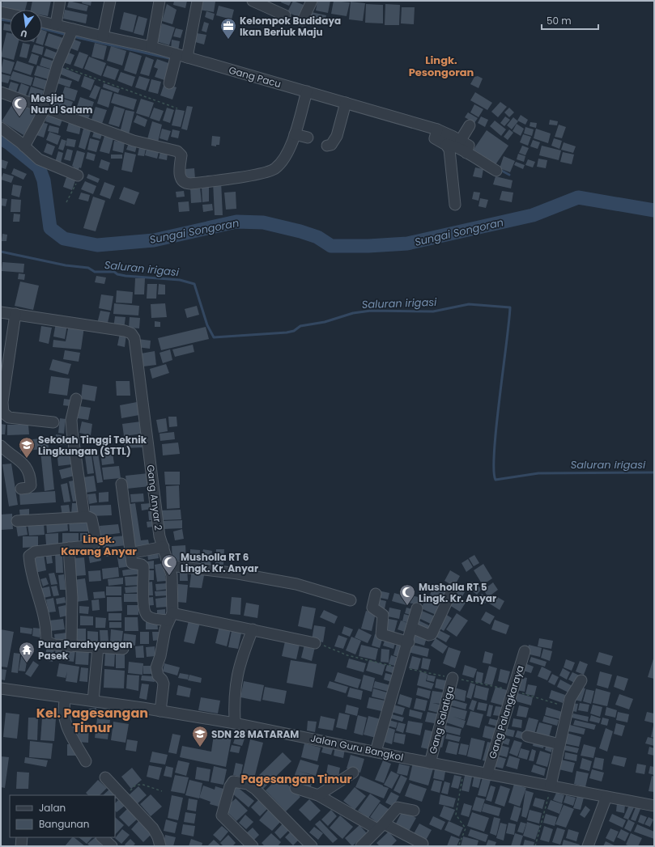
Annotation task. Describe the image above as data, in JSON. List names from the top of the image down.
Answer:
{
  "streets": {
    "street": [
      "Gang Pacu",
      "Gang Anyar 2",
      "Gang Palangkaraya",
      "Gang Salatiga",
      "Jalan Guru Bangkol"
    ]
  },
  "crossings": [
    ["Gang Anyar 2", "Jalan Guru Bangkol"],
    ["Gang Palangkaraya", "Jalan Guru Bangkol"],
    ["Gang Salatiga", "Jalan Guru Bangkol"]
  ],
  "districts": [
    "Lingk. Pesongoran",
    "Lingk. Karang Anyar",
    "Kel. Pagesangan Timur",
    "Pagesangan Timur"
  ],
  "water": ["Sungai Songoran", "Saluran irigasi"],
  "places": {
    "office": ["Kelompok Budidaya Ikan Beriuk Maju"],
    "mosque": ["Mesjid Nurul Salam", "Musholla RT 6 Lingk. Kr. Anyar", "Musholla RT 5 Lingk. Kr. Anyar"],
    "school or university": ["Sekolah Tinggi Teknik Lingkungan (STTL)", "SDN 28 MATARAM"],
    "temple": ["Pura Parahyangan Pasek"]
  },
  "legend": ["Jalan", "Bangunan"],
  "scale_bar": "50 m",
  "north": "bottom"
}
